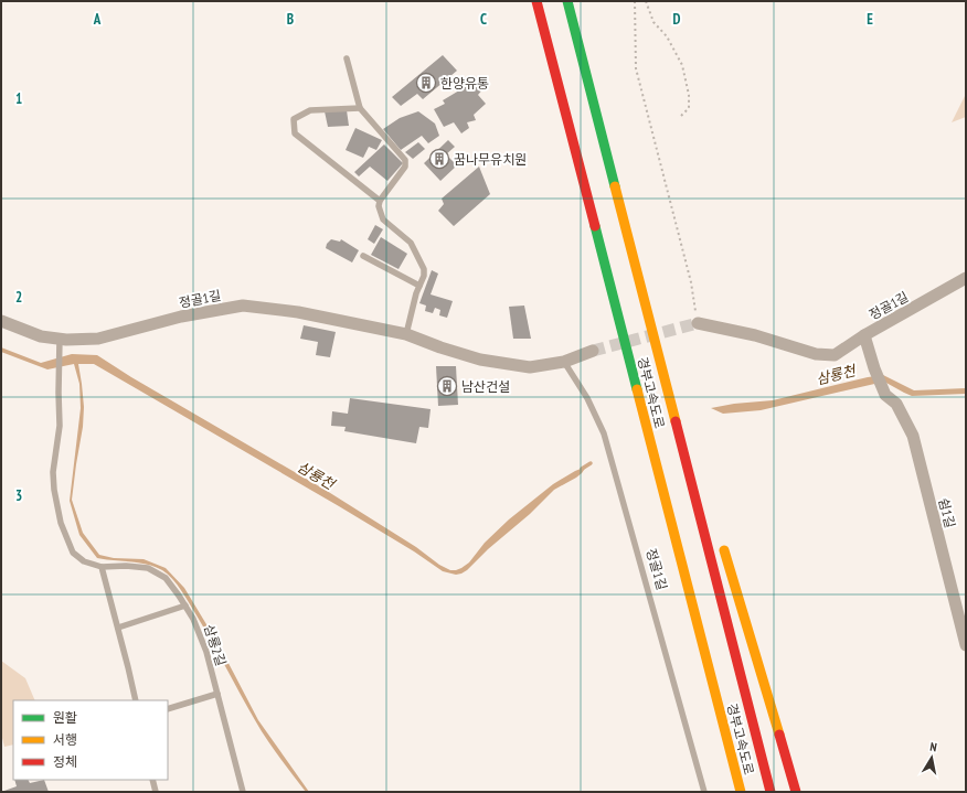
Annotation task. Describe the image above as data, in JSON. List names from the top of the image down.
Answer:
{
  "streets": {
    "highway": ["경부고속도로"],
    "street": ["정골1길", "쉼1길"],
    "lane": ["삼룡2길"]
  },
  "crossings": [
    ["정골1길", "쉼1길"],
    ["정골1길", "삼룡2길"]
  ],
  "water": ["삼룡천"],
  "places": {
    "building": ["한양유통", "꿈나무유치원", "남산건설"]
  },
  "legend": ["원활", "서행", "정체"],
  "north": "top",
  "grid": {
    "columns": [
      "A",
      "B",
      "C",
      "D",
      "E"
    ],
    "rows": ["1", "2", "3"]
  }
}
